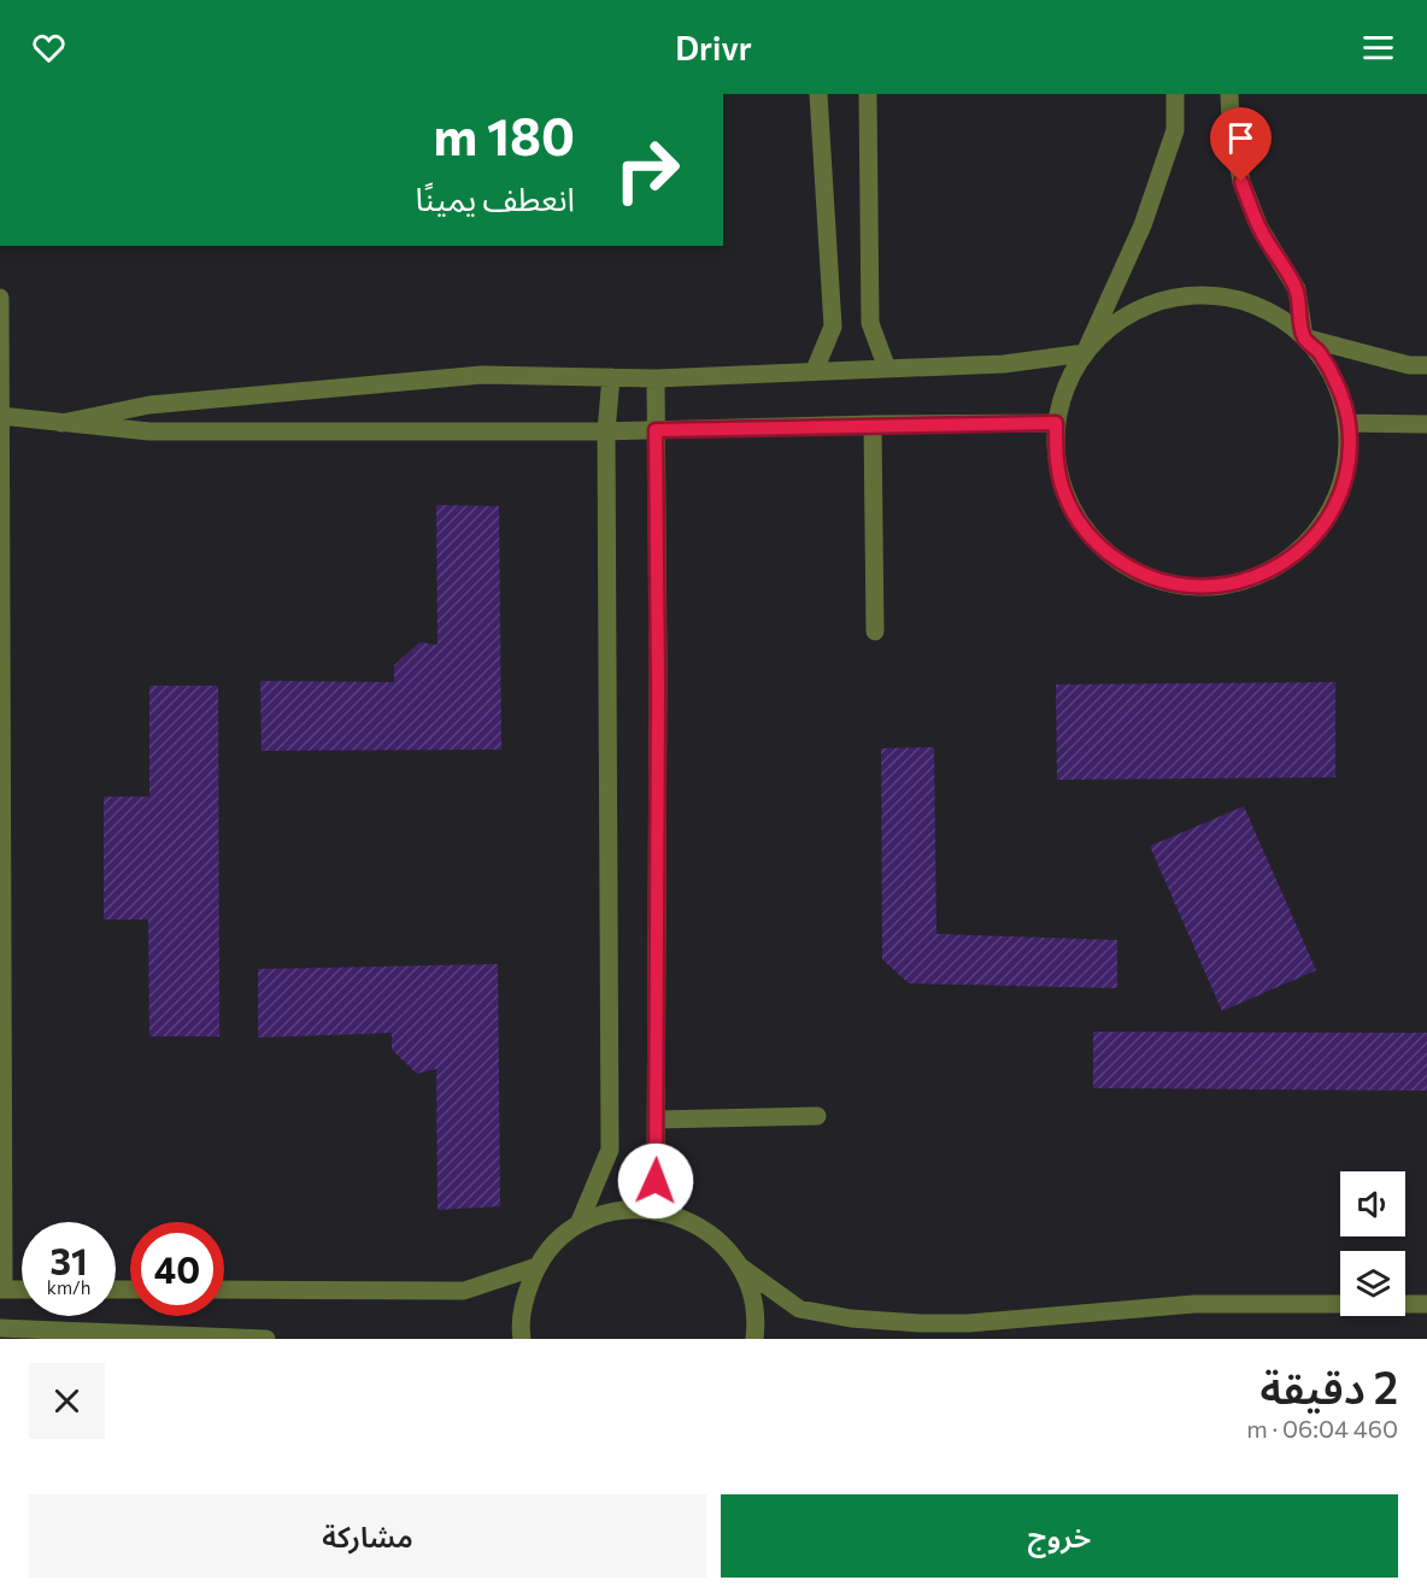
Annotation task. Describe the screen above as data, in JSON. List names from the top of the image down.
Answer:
{
  "page": {
    "header": "Drivr",
    "turn": ["180 m", "انعطف يمينًا"],
    "speed": "31 km/h",
    "limit": "40",
    "heading": ["2 دقيقة", "460 m · 06:04"],
    "buttons": ["خروج", "مشاركة"]
  }
}
